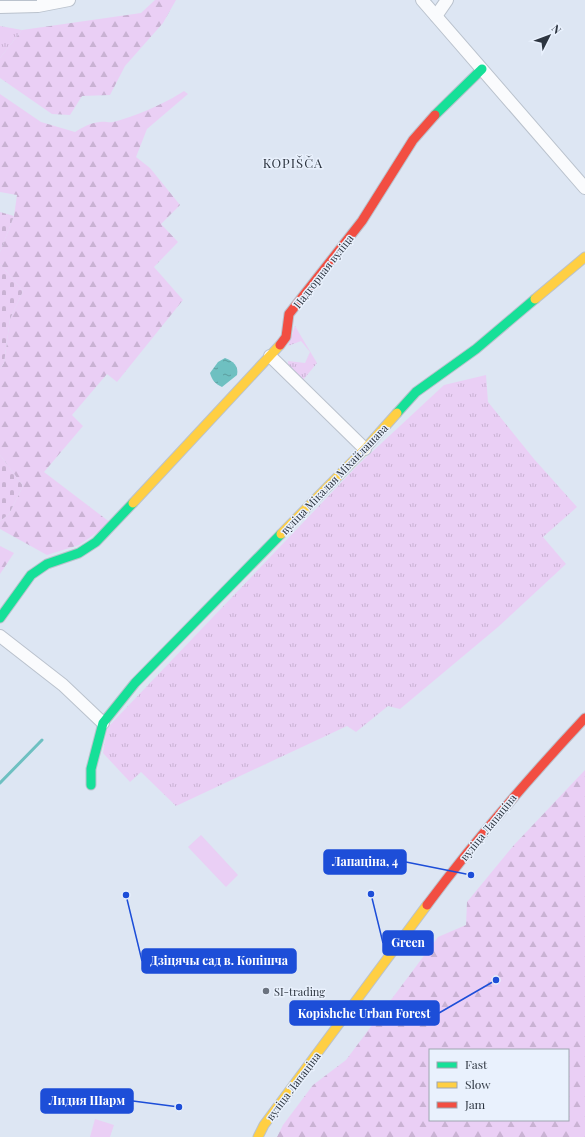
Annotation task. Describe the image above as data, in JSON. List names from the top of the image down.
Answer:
{
  "streets": {
    "street": ["Падгорная вуліца", "вуліца Мікалая Міхайлашава", "вуліца Лапаціна"]
  },
  "districts": ["KOPIŠČA"],
  "places": [
    "Лапаціна, 4",
    "Green",
    "Дзіцячы сад в. Копішча",
    "Kopishche Urban Forest",
    "SI-trading",
    "Лидия Шарм"
  ],
  "legend": ["Fast", "Slow", "Jam"],
  "north": "top right"
}
